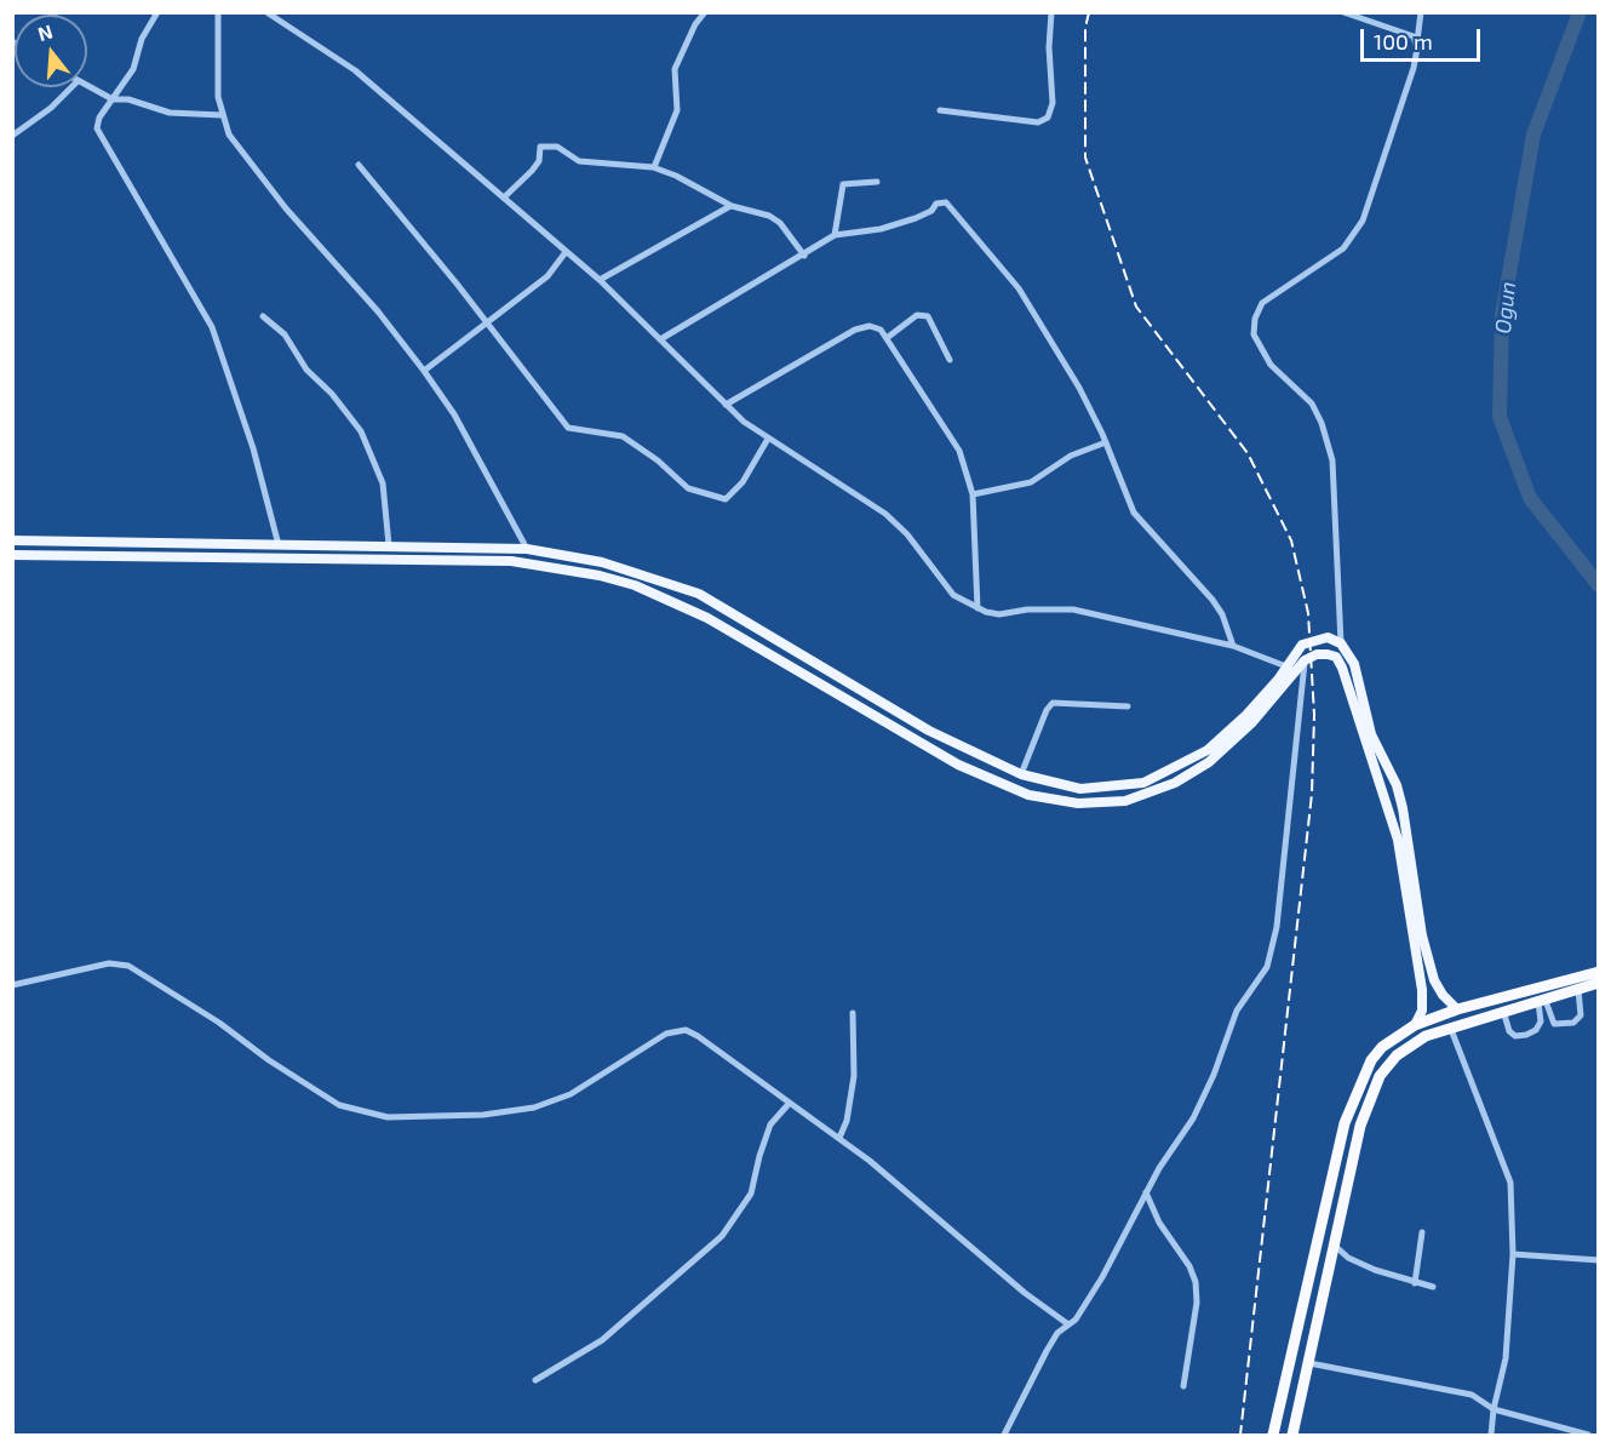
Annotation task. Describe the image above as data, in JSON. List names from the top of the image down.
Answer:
{
  "water": ["Ogun"],
  "scale_bar": "100 m",
  "north": "top"
}
